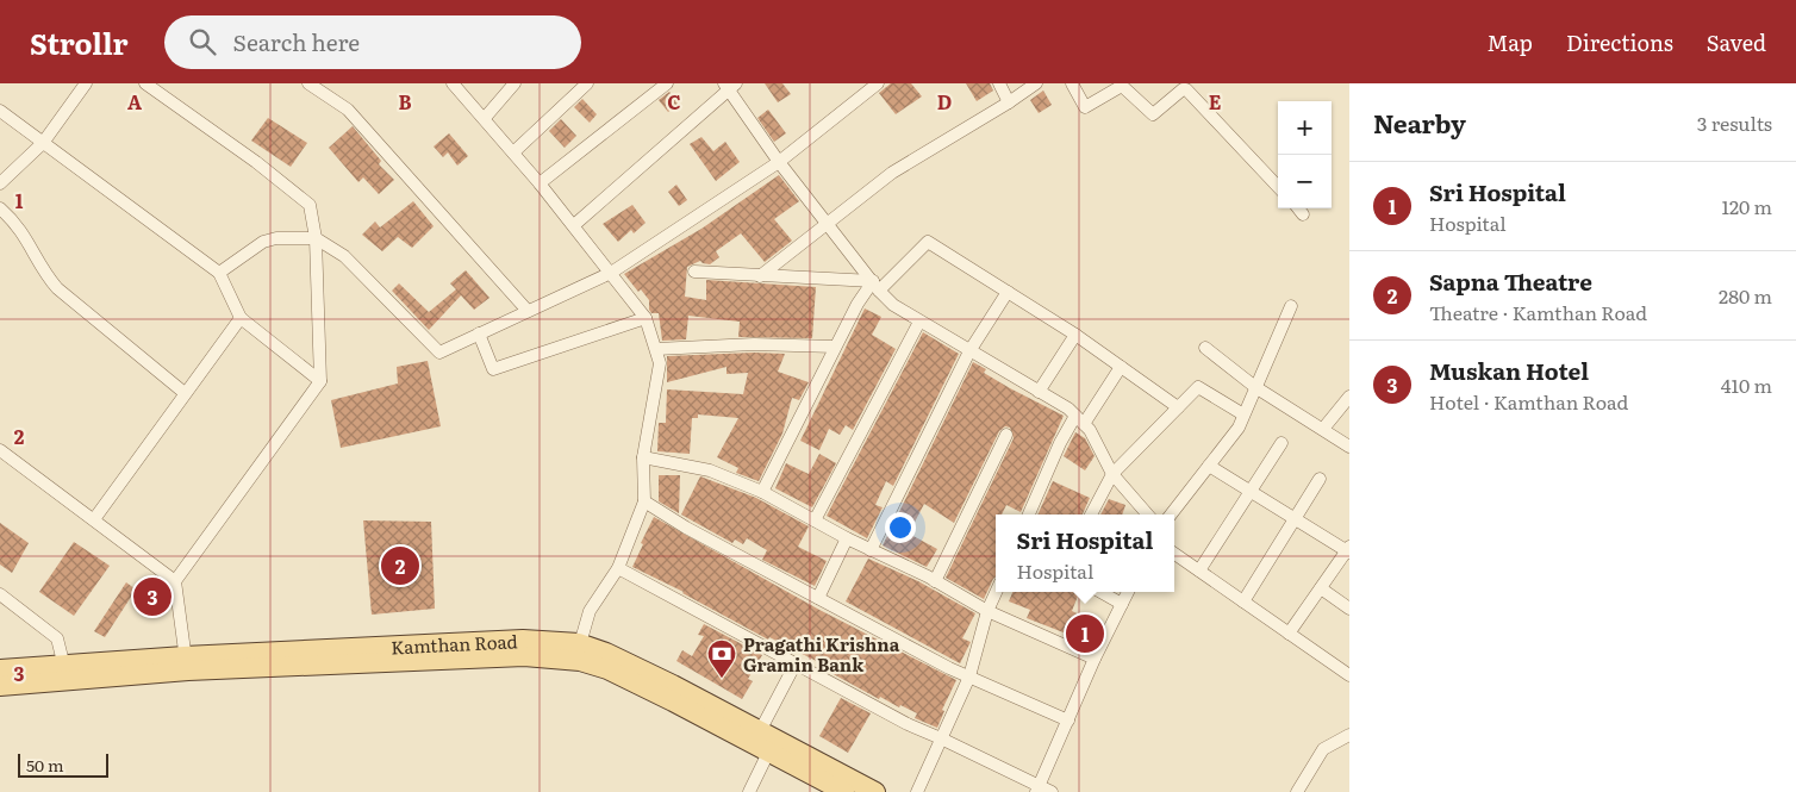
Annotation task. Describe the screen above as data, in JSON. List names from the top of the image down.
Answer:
{
  "streets": {
    "main road": ["Kamthan Road"]
  },
  "places": {
    "bank": ["Pragathi Krishna Gramin Bank"]
  },
  "scale_bar": "50 m",
  "page": {
    "header": "Strollr",
    "search": "Search here",
    "nav": ["Map", "Directions", "Saved"],
    "heading": ["Nearby", "3 results"],
    "map_buttons": ["+", "−"],
    "list": [
      {
        "mark": "1",
        "name": "Sri Hospital",
        "note": "Hospital",
        "value": "120 m"
      },
      {
        "mark": "2",
        "name": "Sapna Theatre",
        "note": "Theatre · Kamthan Road",
        "value": "280 m"
      },
      {
        "mark": "3",
        "name": "Muskan Hotel",
        "note": "Hotel · Kamthan Road",
        "value": "410 m"
      }
    ],
    "popup": ["Sri Hospital", "Hospital"],
    "pins": ["2", "3", "1"],
    "scale": "50 m"
  },
  "grid": {
    "columns": [
      "A",
      "B",
      "C",
      "D",
      "E"
    ],
    "rows": ["1", "2", "3"]
  }
}
